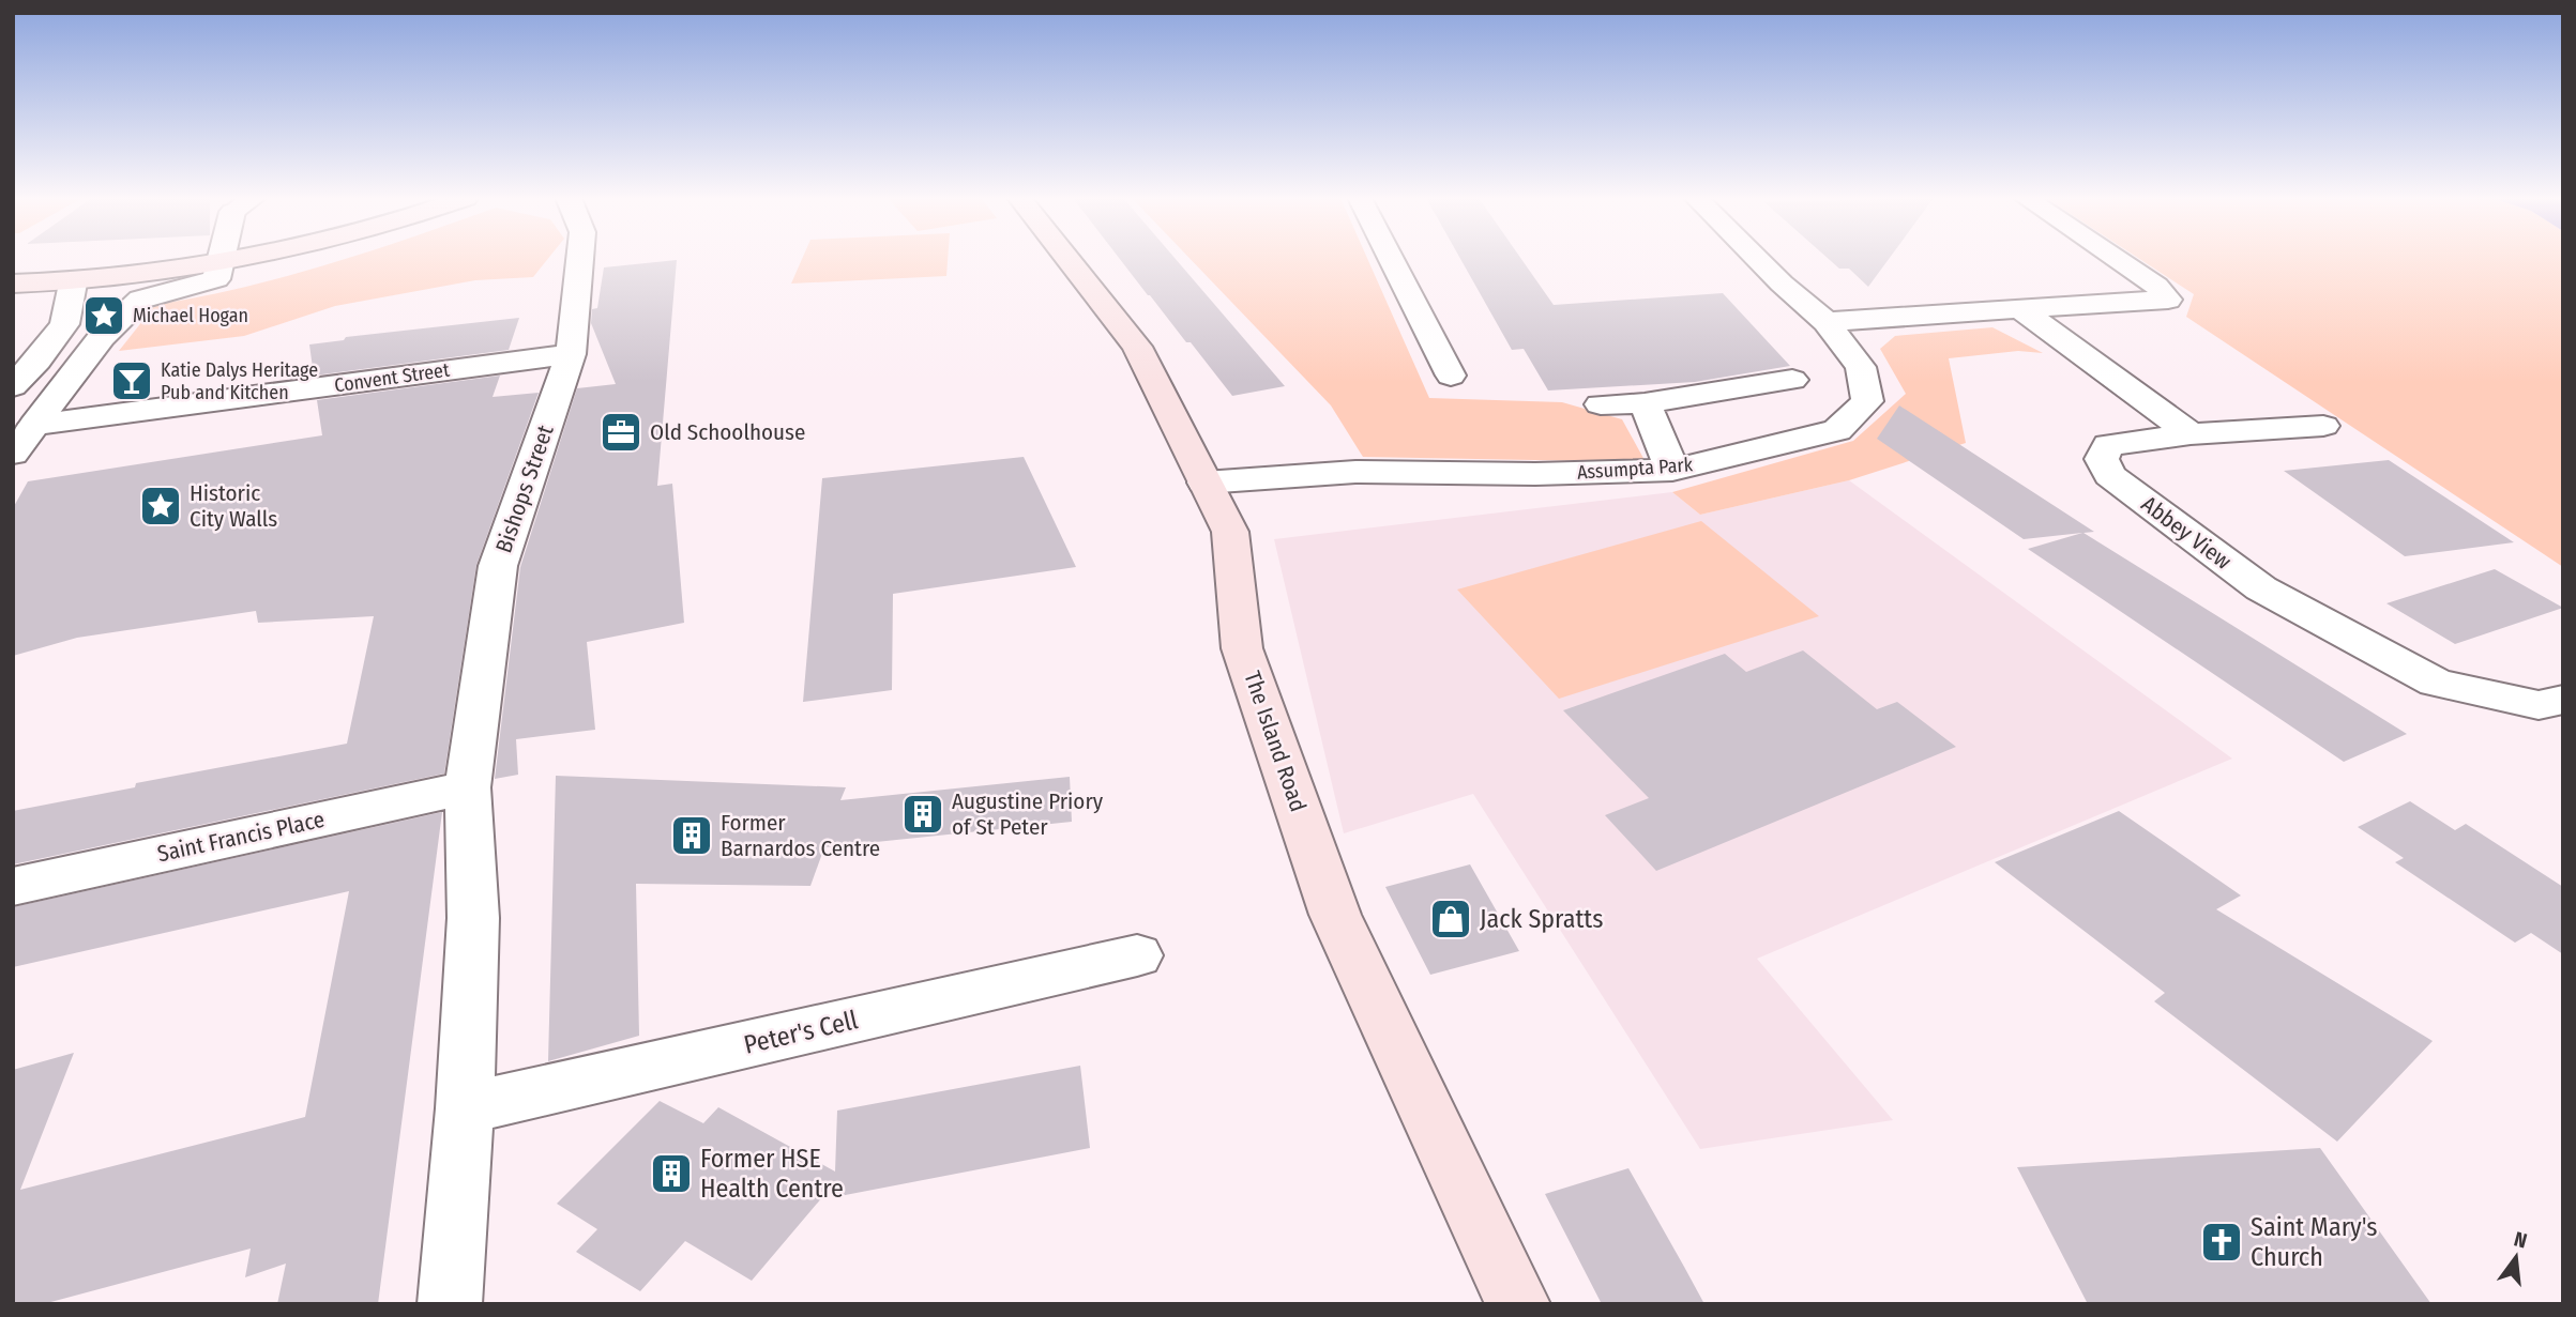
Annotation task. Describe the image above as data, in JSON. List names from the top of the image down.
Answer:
{
  "streets": {
    "main road": ["The Island Road"],
    "street": [
      "Convent Street",
      "Assumpta Park",
      "Bishops Street",
      "Abbey View",
      "Saint Francis Place",
      "Peter's Cell"
    ]
  },
  "crossings": [
    ["Convent Street", "Bishops Street"],
    ["Assumpta Park", "The Island Road"],
    ["Bishops Street", "Saint Francis Place"],
    ["Bishops Street", "Peter's Cell"]
  ],
  "places": {
    "place": ["Michael Hogan", "Historic City Walls"],
    "bar": ["Katie Dalys Heritage Pub and Kitchen"],
    "office": ["Old Schoolhouse"],
    "building": ["Augustine Priory of St Peter", "Former Barnardos Centre", "Former HSE Health Centre"],
    "shop": ["Jack Spratts"],
    "church": ["Saint Mary's Church"]
  },
  "north": "top"
}
